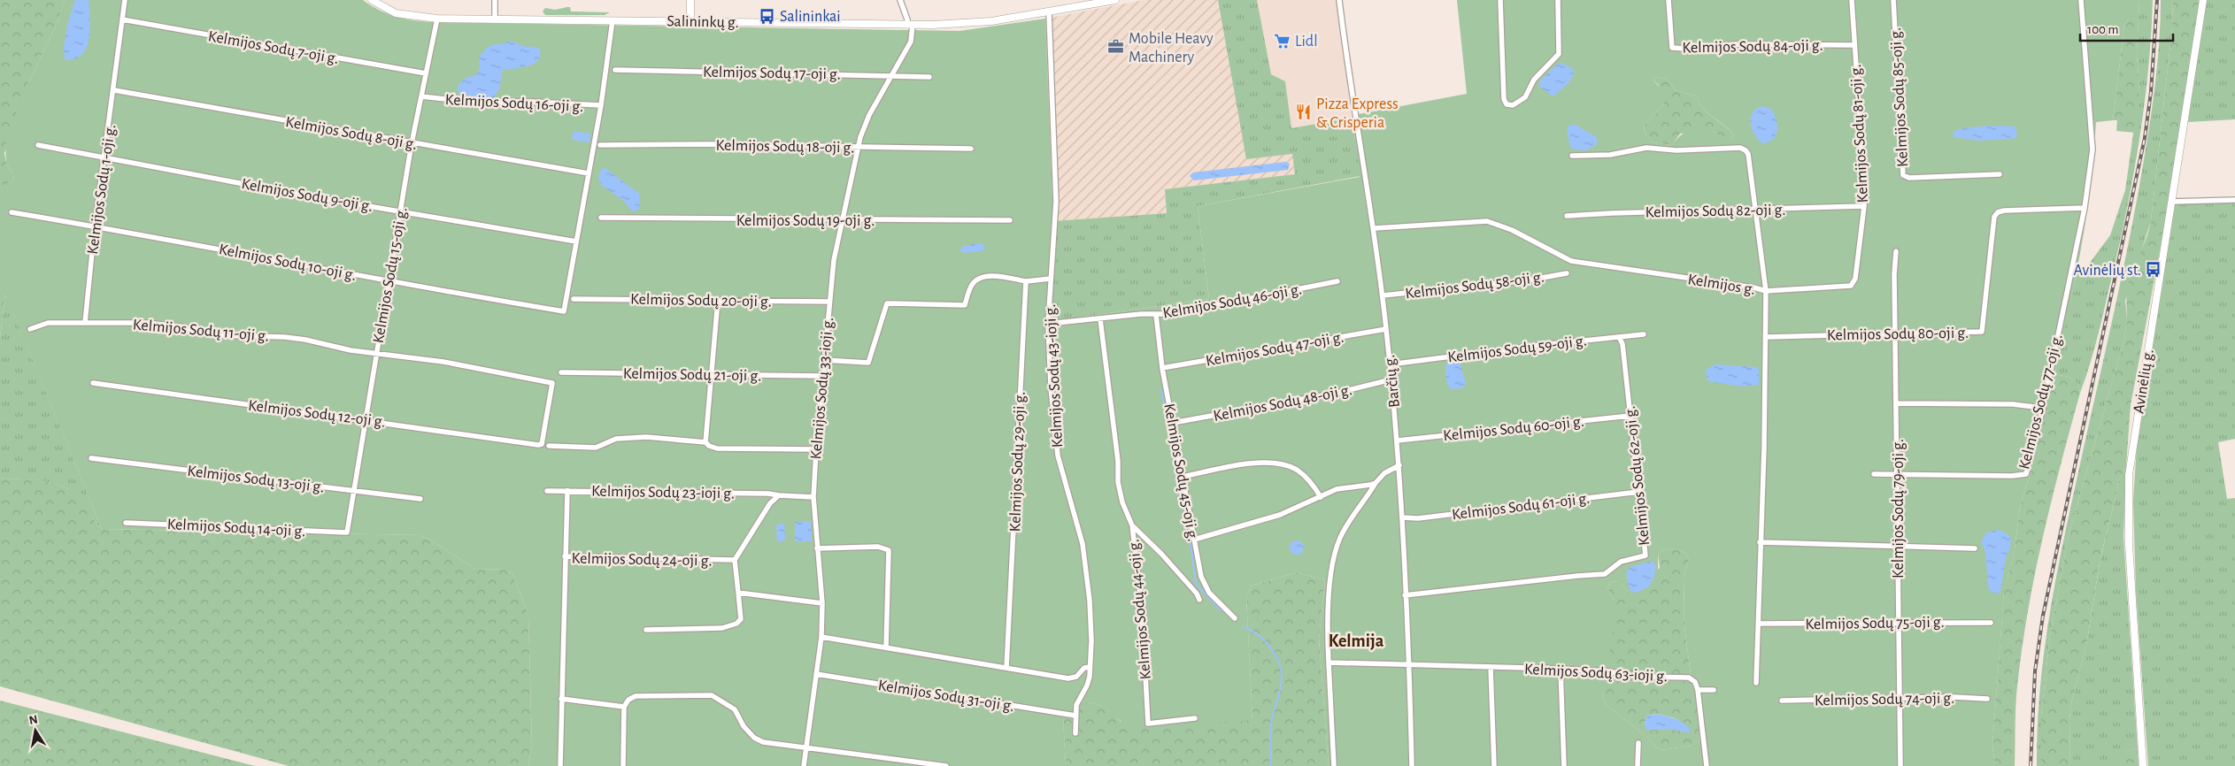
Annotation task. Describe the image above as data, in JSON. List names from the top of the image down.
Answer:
{
  "streets": {
    "main road": ["Salininkų g.", "Avinėlių g."],
    "street": [
      "Kelmijos Sodų 84-oji g.",
      "Kelmijos Sodų 7-oji g.",
      "Kelmijos Sodų 17-oji g.",
      "Kelmijos Sodų 85-oji g.",
      "Kelmijos Sodų 16-oji g.",
      "Kelmijos Sodų 8-oji g.",
      "Kelmijos Sodų 81-oji g.",
      "Kelmijos Sodų 18-oji g.",
      "Kelmijos Sodų 1-oji g.",
      "Kelmijos Sodų 9-oji g.",
      "Kelmijos Sodų 82-oji g.",
      "Kelmijos Sodų 19-oji g.",
      "Kelmijos Sodų 10-oji g.",
      "Kelmijos Sodų 15-oji g.",
      "Kelmijos g.",
      "Kelmijos Sodų 58-oji g.",
      "Kelmijos Sodų 20-oji g.",
      "Kelmijos Sodų 46-oji g.",
      "Kelmijos Sodų 11-oji g.",
      "Kelmijos Sodų 80-oji g.",
      "Kelmijos Sodų 47-oji g.",
      "Kelmijos Sodų 59-oji g.",
      "Kelmijos Sodų 21-oji g.",
      "Kelmijos Sodų 43-ioji g.",
      "Barčių g.",
      "Kelmijos Sodų 33-ioji g.",
      "Kelmijos Sodų 77-oji g.",
      "Kelmijos Sodų 48-oji g.",
      "Kelmijos Sodų 12-oji g.",
      "Kelmijos Sodų 60-oji g.",
      "Kelmijos Sodų 29-oji g.",
      "Kelmijos Sodų 45-oji g.",
      "Kelmijos Sodų 62-oji g.",
      "Kelmijos Sodų 13-oji g.",
      "Kelmijos Sodų 23-ioji g.",
      "Kelmijos Sodų 61-oji g.",
      "Kelmijos Sodų 79-oji g.",
      "Kelmijos Sodų 14-oji g.",
      "Kelmijos Sodų 24-oji g.",
      "Kelmijos Sodų 44-oji g.",
      "Kelmijos Sodų 75-oji g.",
      "Kelmijos Sodų 63-ioji g.",
      "Kelmijos Sodų 31-oji g.",
      "Kelmijos Sodų 74-oji g."
    ]
  },
  "crossings": [
    ["Salininkų g.", "Kelmijos Sodų 16-oji g."],
    ["Salininkų g.", "Kelmijos Sodų 15-oji g."],
    ["Salininkų g.", "Kelmijos Sodų 43-ioji g."],
    ["Salininkų g.", "Kelmijos Sodų 33-ioji g."],
    ["Kelmijos Sodų 84-oji g.", "Kelmijos Sodų 81-oji g."],
    ["Kelmijos Sodų 7-oji g.", "Kelmijos Sodų 1-oji g."],
    ["Kelmijos Sodų 7-oji g.", "Kelmijos Sodų 15-oji g."],
    ["Kelmijos Sodų 17-oji g.", "Kelmijos Sodų 33-ioji g."],
    ["Kelmijos Sodų 16-oji g.", "Kelmijos Sodų 15-oji g."],
    ["Kelmijos Sodų 8-oji g.", "Kelmijos Sodų 1-oji g."],
    ["Kelmijos Sodų 8-oji g.", "Kelmijos Sodų 15-oji g."],
    ["Kelmijos Sodų 81-oji g.", "Kelmijos Sodų 82-oji g."],
    ["Kelmijos Sodų 81-oji g.", "Kelmijos g."],
    ["Kelmijos Sodų 18-oji g.", "Kelmijos Sodų 33-ioji g."],
    ["Kelmijos Sodų 1-oji g.", "Kelmijos Sodų 9-oji g."],
    ["Kelmijos Sodų 1-oji g.", "Kelmijos Sodų 10-oji g."],
    ["Kelmijos Sodų 1-oji g.", "Kelmijos Sodų 11-oji g."],
    ["Kelmijos Sodų 9-oji g.", "Kelmijos Sodų 10-oji g."],
    ["Kelmijos Sodų 9-oji g.", "Kelmijos Sodų 15-oji g."],
    ["Kelmijos Sodų 19-oji g.", "Kelmijos Sodų 33-ioji g."],
    ["Kelmijos Sodų 10-oji g.", "Kelmijos Sodų 15-oji g."],
    ["Kelmijos Sodų 15-oji g.", "Kelmijos Sodų 11-oji g."],
    ["Kelmijos Sodų 15-oji g.", "Kelmijos Sodų 12-oji g."],
    ["Kelmijos Sodų 15-oji g.", "Kelmijos Sodų 13-oji g."],
    ["Kelmijos Sodų 15-oji g.", "Kelmijos Sodų 14-oji g."],
    ["Kelmijos g.", "Kelmijos Sodų 80-oji g."],
    ["Kelmijos g.", "Barčių g."],
    ["Kelmijos g.", "Kelmijos Sodų 75-oji g."],
    ["Kelmijos Sodų 58-oji g.", "Barčių g."],
    ["Kelmijos Sodų 20-oji g.", "Kelmijos Sodų 33-ioji g."],
    ["Kelmijos Sodų 46-oji g.", "Kelmijos Sodų 43-ioji g."],
    ["Kelmijos Sodų 46-oji g.", "Kelmijos Sodų 45-oji g."],
    ["Kelmijos Sodų 46-oji g.", "Kelmijos Sodų 44-oji g."],
    ["Kelmijos Sodų 11-oji g.", "Kelmijos Sodų 12-oji g."],
    ["Kelmijos Sodų 80-oji g.", "Kelmijos Sodų 77-oji g."],
    ["Kelmijos Sodų 80-oji g.", "Kelmijos Sodų 79-oji g."],
    ["Kelmijos Sodų 47-oji g.", "Barčių g."],
    ["Kelmijos Sodų 47-oji g.", "Kelmijos Sodų 45-oji g."],
    ["Kelmijos Sodų 59-oji g.", "Barčių g."],
    ["Kelmijos Sodų 59-oji g.", "Kelmijos Sodų 62-oji g."],
    ["Kelmijos Sodų 21-oji g.", "Kelmijos Sodų 33-ioji g."],
    ["Kelmijos Sodų 43-ioji g.", "Kelmijos Sodų 31-oji g."],
    ["Barčių g.", "Kelmijos Sodų 48-oji g."],
    ["Barčių g.", "Kelmijos Sodų 60-oji g."],
    ["Barčių g.", "Kelmijos Sodų 62-oji g."],
    ["Barčių g.", "Kelmijos Sodų 61-oji g."],
    ["Barčių g.", "Kelmijos Sodų 63-ioji g."],
    ["Kelmijos Sodų 33-ioji g.", "Kelmijos Sodų 31-oji g."],
    ["Kelmijos Sodų 77-oji g.", "Kelmijos Sodų 79-oji g."],
    ["Kelmijos Sodų 48-oji g.", "Kelmijos Sodų 45-oji g."],
    ["Kelmijos Sodų 60-oji g.", "Kelmijos Sodų 62-oji g."],
    ["Kelmijos Sodų 62-oji g.", "Kelmijos Sodų 61-oji g."],
    ["Kelmijos Sodų 23-ioji g.", "Kelmijos Sodų 24-oji g."],
    ["Kelmijos Sodų 79-oji g.", "Kelmijos Sodų 75-oji g."],
    ["Kelmijos Sodų 79-oji g.", "Kelmijos Sodų 74-oji g."]
  ],
  "districts": ["Kelmija"],
  "places": {
    "bus stop": ["Salininkai", "Avinėlių st."],
    "supermarket": ["Lidl"],
    "office": ["Mobile Heavy Machinery"],
    "restaurant": ["Pizza Express & Crisperia"]
  },
  "scale_bar": "100 m",
  "north": "top"
}
